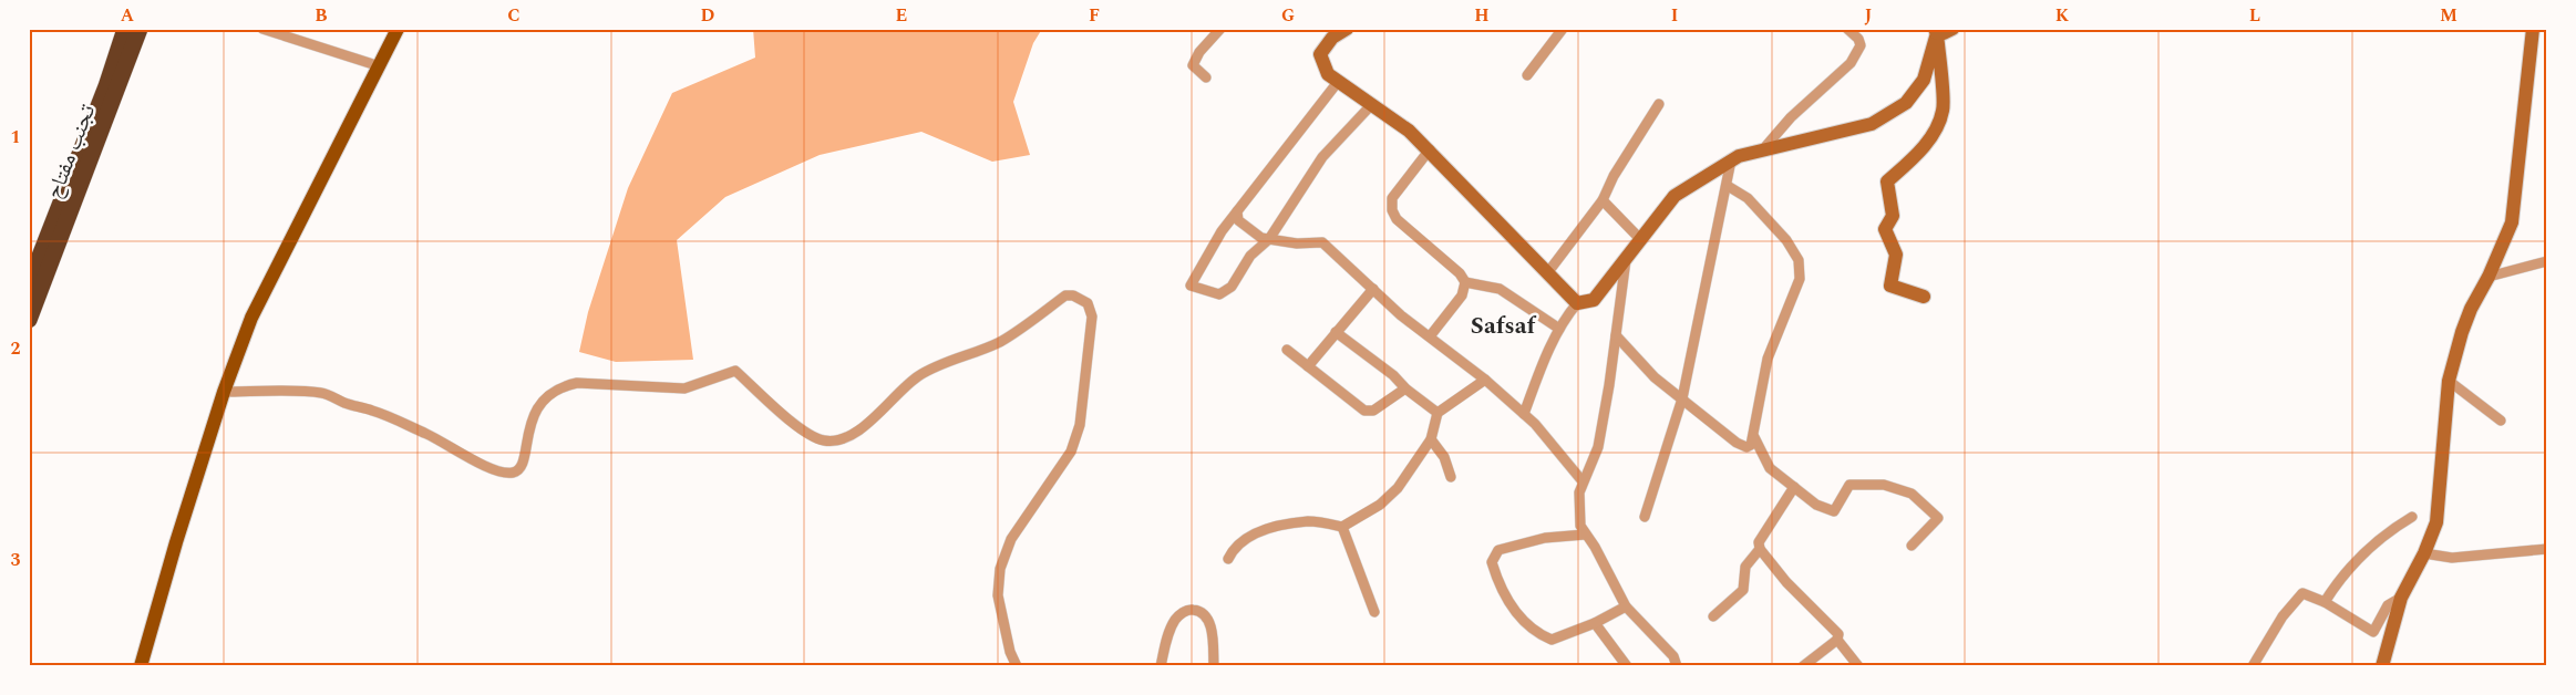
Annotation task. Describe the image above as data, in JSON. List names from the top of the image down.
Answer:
{
  "streets": {
    "highway": ["تجنب مفتاح"]
  },
  "districts": ["Safsaf"],
  "grid": {
    "columns": [
      "A",
      "B",
      "C",
      "D",
      "E",
      "F",
      "G",
      "H",
      "I",
      "J",
      "K",
      "L",
      "M"
    ],
    "rows": ["1", "2", "3"]
  }
}
